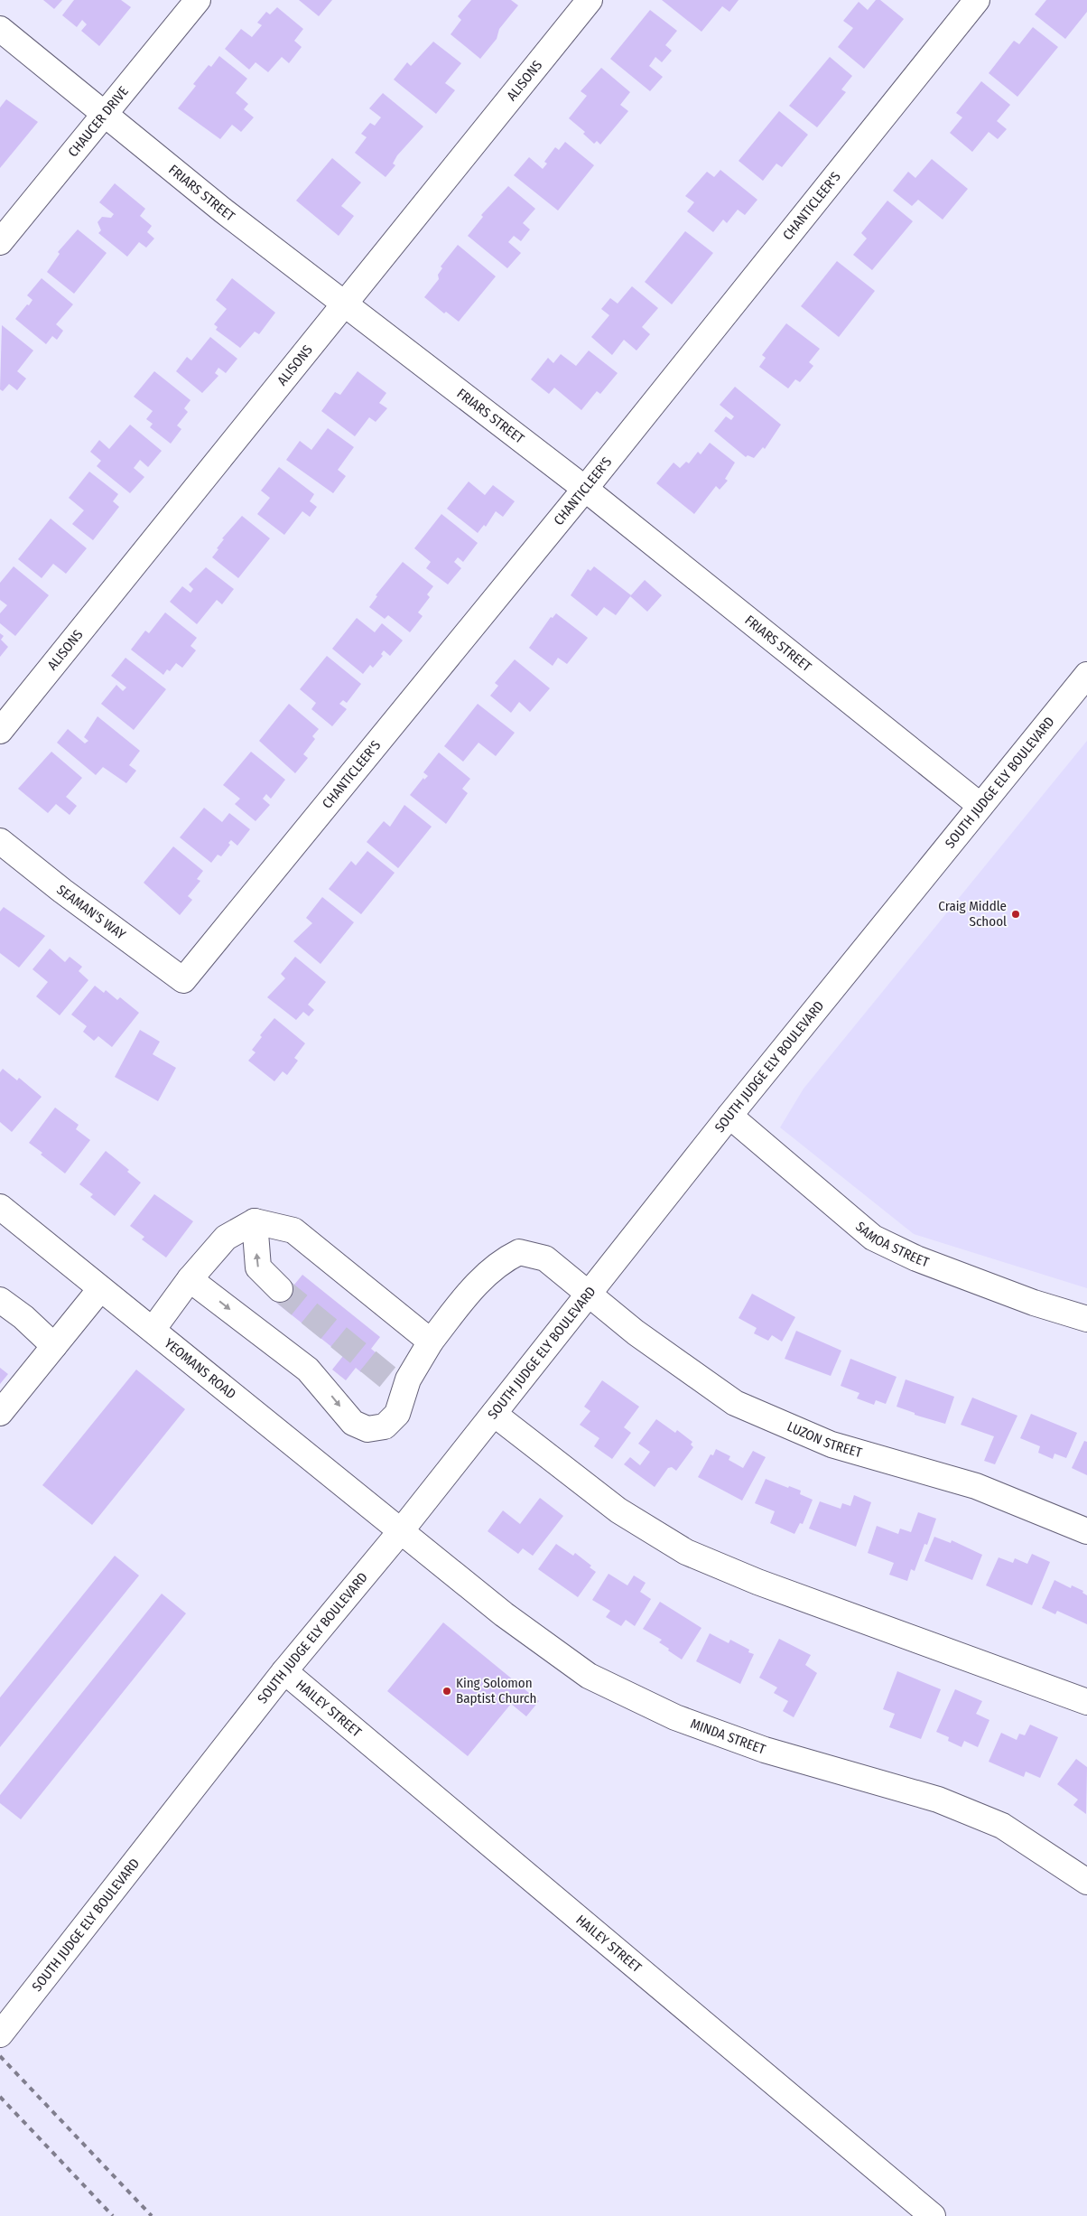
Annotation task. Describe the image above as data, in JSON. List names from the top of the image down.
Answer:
{
  "streets": {
    "street": [
      "ALISONS",
      "CHAUCER DRIVE",
      "FRIARS STREET",
      "CHANTICLEER'S",
      "SOUTH JUDGE ELY BOULEVARD",
      "SEAMAN'S WAY",
      "SAMOA STREET",
      "YEOMANS ROAD",
      "LUZON STREET",
      "HAILEY STREET",
      "MINDA STREET"
    ]
  },
  "crossings": [
    ["ALISONS", "FRIARS STREET"],
    ["CHAUCER DRIVE", "FRIARS STREET"],
    ["FRIARS STREET", "CHANTICLEER'S"],
    ["FRIARS STREET", "SOUTH JUDGE ELY BOULEVARD"],
    ["CHANTICLEER'S", "SEAMAN'S WAY"],
    ["SOUTH JUDGE ELY BOULEVARD", "SAMOA STREET"],
    ["SOUTH JUDGE ELY BOULEVARD", "YEOMANS ROAD"],
    ["SOUTH JUDGE ELY BOULEVARD", "LUZON STREET"],
    ["SOUTH JUDGE ELY BOULEVARD", "HAILEY STREET"],
    ["SOUTH JUDGE ELY BOULEVARD", "MINDA STREET"],
    ["YEOMANS ROAD", "MINDA STREET"]
  ],
  "places": ["Craig Middle School", "King Solomon Baptist Church"]
}
